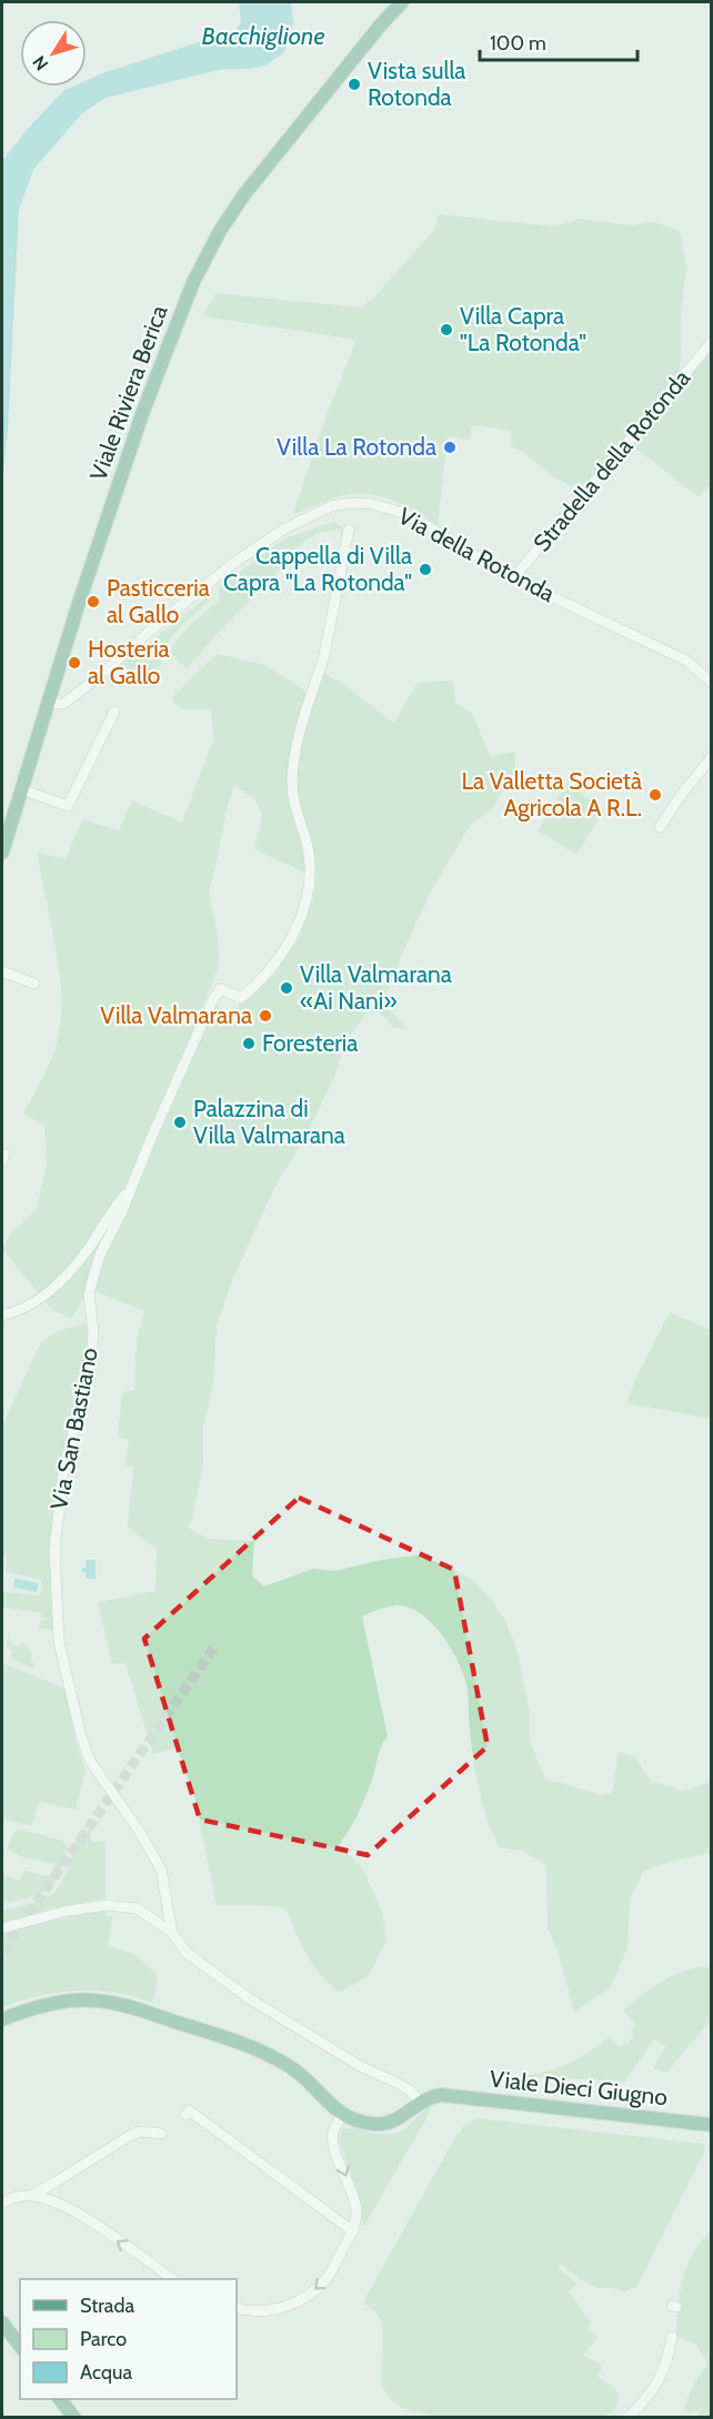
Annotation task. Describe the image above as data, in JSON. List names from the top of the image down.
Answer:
{
  "streets": {
    "main road": ["Viale Riviera Berica", "Viale Dieci Giugno"],
    "street": ["Stradella della Rotonda", "Via della Rotonda", "Via San Bastiano"]
  },
  "crossings": [
    ["Viale Riviera Berica", "Via della Rotonda"],
    ["Stradella della Rotonda", "Via della Rotonda"]
  ],
  "water": ["Bacchiglione"],
  "places": [
    "Vista sulla Rotonda",
    "Villa Capra \"La Rotonda\"",
    "Villa La Rotonda",
    "Cappella di Villa Capra \"La Rotonda\"",
    "Pasticceria al Gallo",
    "Hosteria al Gallo",
    "La Valletta Società Agricola A R.L.",
    "Villa Valmarana «Ai Nani»",
    "Villa Valmarana",
    "Foresteria",
    "Palazzina di Villa Valmarana"
  ],
  "legend": ["Strada", "Parco", "Acqua"],
  "scale_bar": "100 m",
  "north": "bottom left"
}
